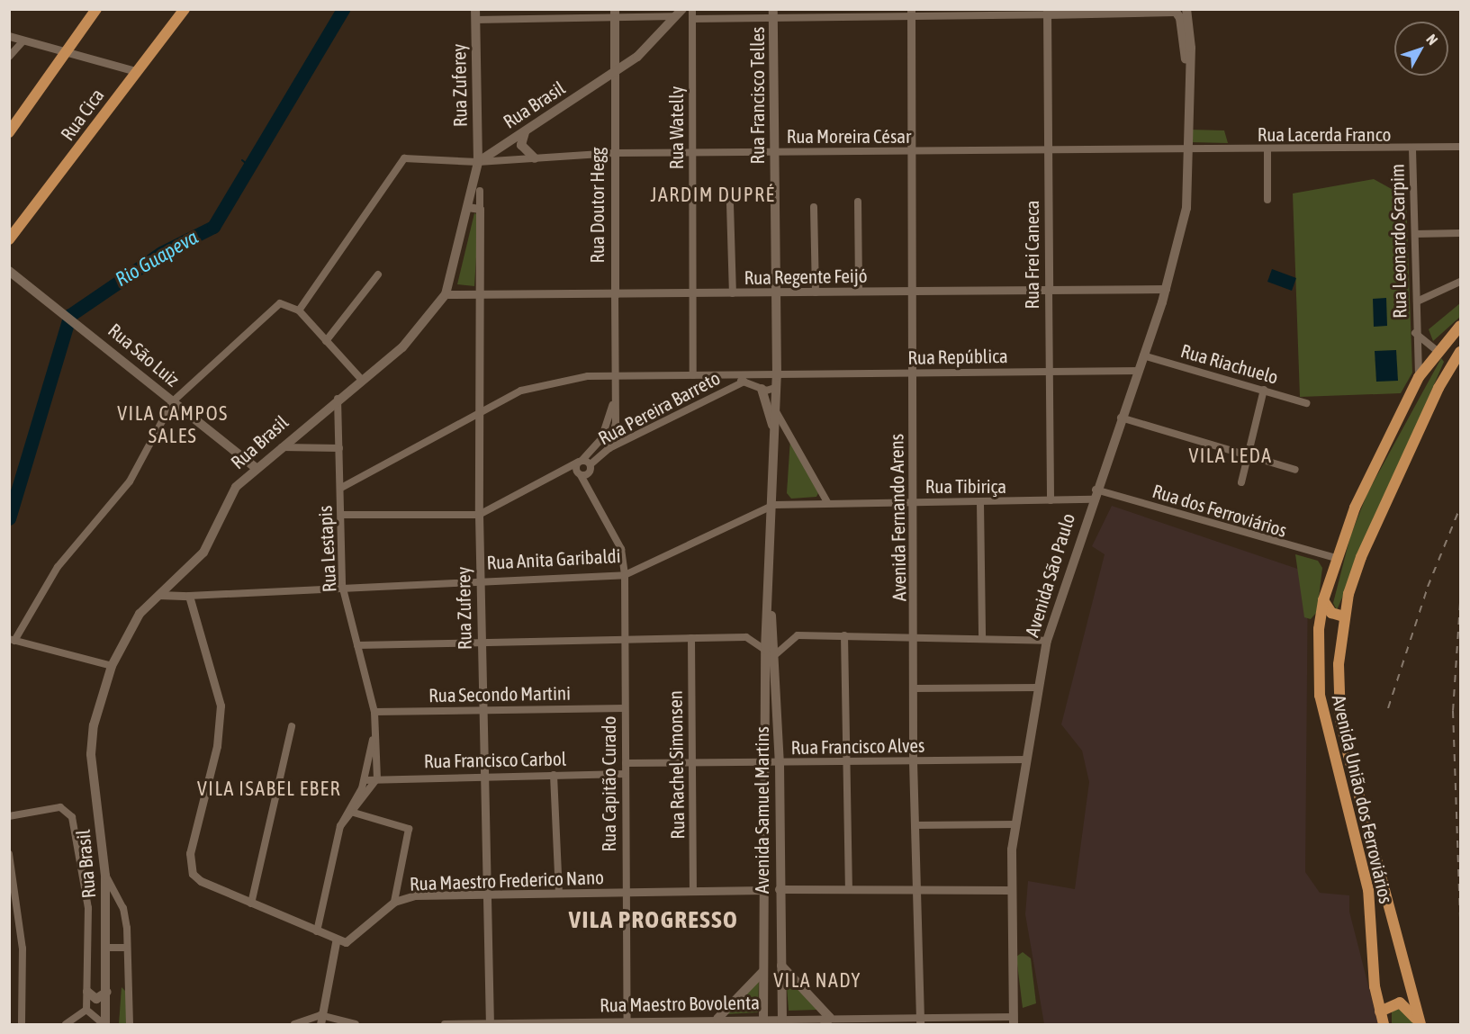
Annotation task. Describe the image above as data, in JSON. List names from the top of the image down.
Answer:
{
  "streets": {
    "main road": [
      "Rua Zuferey",
      "Rua Francisco Telles",
      "Rua Brasil",
      "Rua Cica",
      "Rua Doutor Hegg",
      "Rua São Luiz",
      "Avenida São Paulo",
      "Avenida União dos Ferroviários",
      "Avenida Samuel Martins"
    ],
    "street": [
      "Rua Watelly",
      "Rua Lacerda Franco",
      "Rua Moreira César",
      "Rua Leonardo Scarpim",
      "Rua Frei Caneca",
      "Rua Regente Feijó",
      "Rua República",
      "Rua Riachuelo",
      "Rua Pereira Barreto",
      "Rua Tibiriça",
      "Rua dos Ferroviários",
      "Avenida Fernando Arens",
      "Rua Lestapis",
      "Rua Anita Garibaldi",
      "Rua Secondo Martini",
      "Rua Francisco Alves",
      "Rua Francisco Carbol",
      "Rua Rachel Simonsen",
      "Rua Capitão Curado",
      "Rua Maestro Frederico Nano",
      "Rua Maestro Bovolenta"
    ]
  },
  "crossings": [
    ["Rua Zuferey", "Rua Brasil"],
    ["Rua Zuferey", "Rua Moreira César"],
    ["Rua Zuferey", "Rua Regente Feijó"],
    ["Rua Zuferey", "Rua Anita Garibaldi"],
    ["Rua Zuferey", "Rua Secondo Martini"],
    ["Rua Zuferey", "Rua Francisco Carbol"],
    ["Rua Zuferey", "Rua Maestro Frederico Nano"],
    ["Rua Zuferey", "Rua Maestro Bovolenta"],
    ["Rua Francisco Telles", "Rua Moreira César"],
    ["Rua Francisco Telles", "Rua Regente Feijó"],
    ["Rua Francisco Telles", "Rua República"],
    ["Rua Francisco Telles", "Avenida Samuel Martins"],
    ["Rua Brasil", "Rua Moreira César"],
    ["Rua Brasil", "Rua Doutor Hegg"],
    ["Rua Brasil", "Rua Regente Feijó"],
    ["Rua Brasil", "Rua São Luiz"],
    ["Rua Brasil", "Rua Lestapis"],
    ["Rua Brasil", "Rua Anita Garibaldi"],
    ["Rua Watelly", "Rua Moreira César"],
    ["Rua Watelly", "Rua Regente Feijó"],
    ["Rua Lacerda Franco", "Rua Moreira César"],
    ["Rua Lacerda Franco", "Rua Leonardo Scarpim"],
    ["Rua Lacerda Franco", "Avenida São Paulo"],
    ["Rua Moreira César", "Rua Doutor Hegg"],
    ["Rua Moreira César", "Rua Frei Caneca"],
    ["Rua Moreira César", "Avenida Fernando Arens"],
    ["Rua Moreira César", "Avenida São Paulo"],
    ["Rua Doutor Hegg", "Rua Regente Feijó"],
    ["Rua Doutor Hegg", "Rua Pereira Barreto"],
    ["Rua Leonardo Scarpim", "Avenida União dos Ferroviários"],
    ["Rua Frei Caneca", "Rua Regente Feijó"],
    ["Rua Frei Caneca", "Rua República"],
    ["Rua Frei Caneca", "Rua Tibiriça"],
    ["Rua Regente Feijó", "Avenida Fernando Arens"],
    ["Rua Regente Feijó", "Avenida São Paulo"],
    ["Rua República", "Avenida Fernando Arens"],
    ["Rua República", "Avenida São Paulo"],
    ["Rua República", "Avenida Samuel Martins"],
    ["Rua Riachuelo", "Avenida São Paulo"],
    ["Rua Tibiriça", "Rua dos Ferroviários"],
    ["Rua Tibiriça", "Avenida Fernando Arens"],
    ["Rua Tibiriça", "Rua Anita Garibaldi"],
    ["Rua Tibiriça", "Avenida São Paulo"],
    ["Rua Tibiriça", "Avenida Samuel Martins"],
    ["Rua dos Ferroviários", "Avenida São Paulo"],
    ["Rua dos Ferroviários", "Avenida União dos Ferroviários"],
    ["Avenida Fernando Arens", "Rua Francisco Alves"],
    ["Avenida Fernando Arens", "Rua Maestro Bovolenta"],
    ["Rua Lestapis", "Rua Anita Garibaldi"],
    ["Rua Lestapis", "Rua Secondo Martini"],
    ["Rua Lestapis", "Rua Francisco Carbol"],
    ["Rua Anita Garibaldi", "Rua Capitão Curado"],
    ["Rua Anita Garibaldi", "Avenida Samuel Martins"],
    ["Avenida São Paulo", "Rua Francisco Alves"],
    ["Avenida São Paulo", "Rua Maestro Bovolenta"],
    ["Rua Secondo Martini", "Rua Capitão Curado"],
    ["Rua Francisco Alves", "Rua Rachel Simonsen"],
    ["Rua Francisco Alves", "Rua Capitão Curado"],
    ["Rua Francisco Alves", "Avenida Samuel Martins"],
    ["Rua Francisco Carbol", "Rua Capitão Curado"],
    ["Rua Rachel Simonsen", "Rua Maestro Frederico Nano"],
    ["Rua Capitão Curado", "Rua Maestro Frederico Nano"],
    ["Rua Capitão Curado", "Rua Maestro Bovolenta"],
    ["Avenida Samuel Martins", "Rua Maestro Frederico Nano"],
    ["Avenida Samuel Martins", "Rua Maestro Bovolenta"]
  ],
  "districts": [
    "JARDIM DUPRÉ",
    "VILA CAMPOS SALES",
    "VILA LEDA",
    "VILA ISABEL EBER",
    "VILA PROGRESSO",
    "VILA NADY"
  ],
  "water": ["Rio Guapeva"],
  "north": "top right"
}
